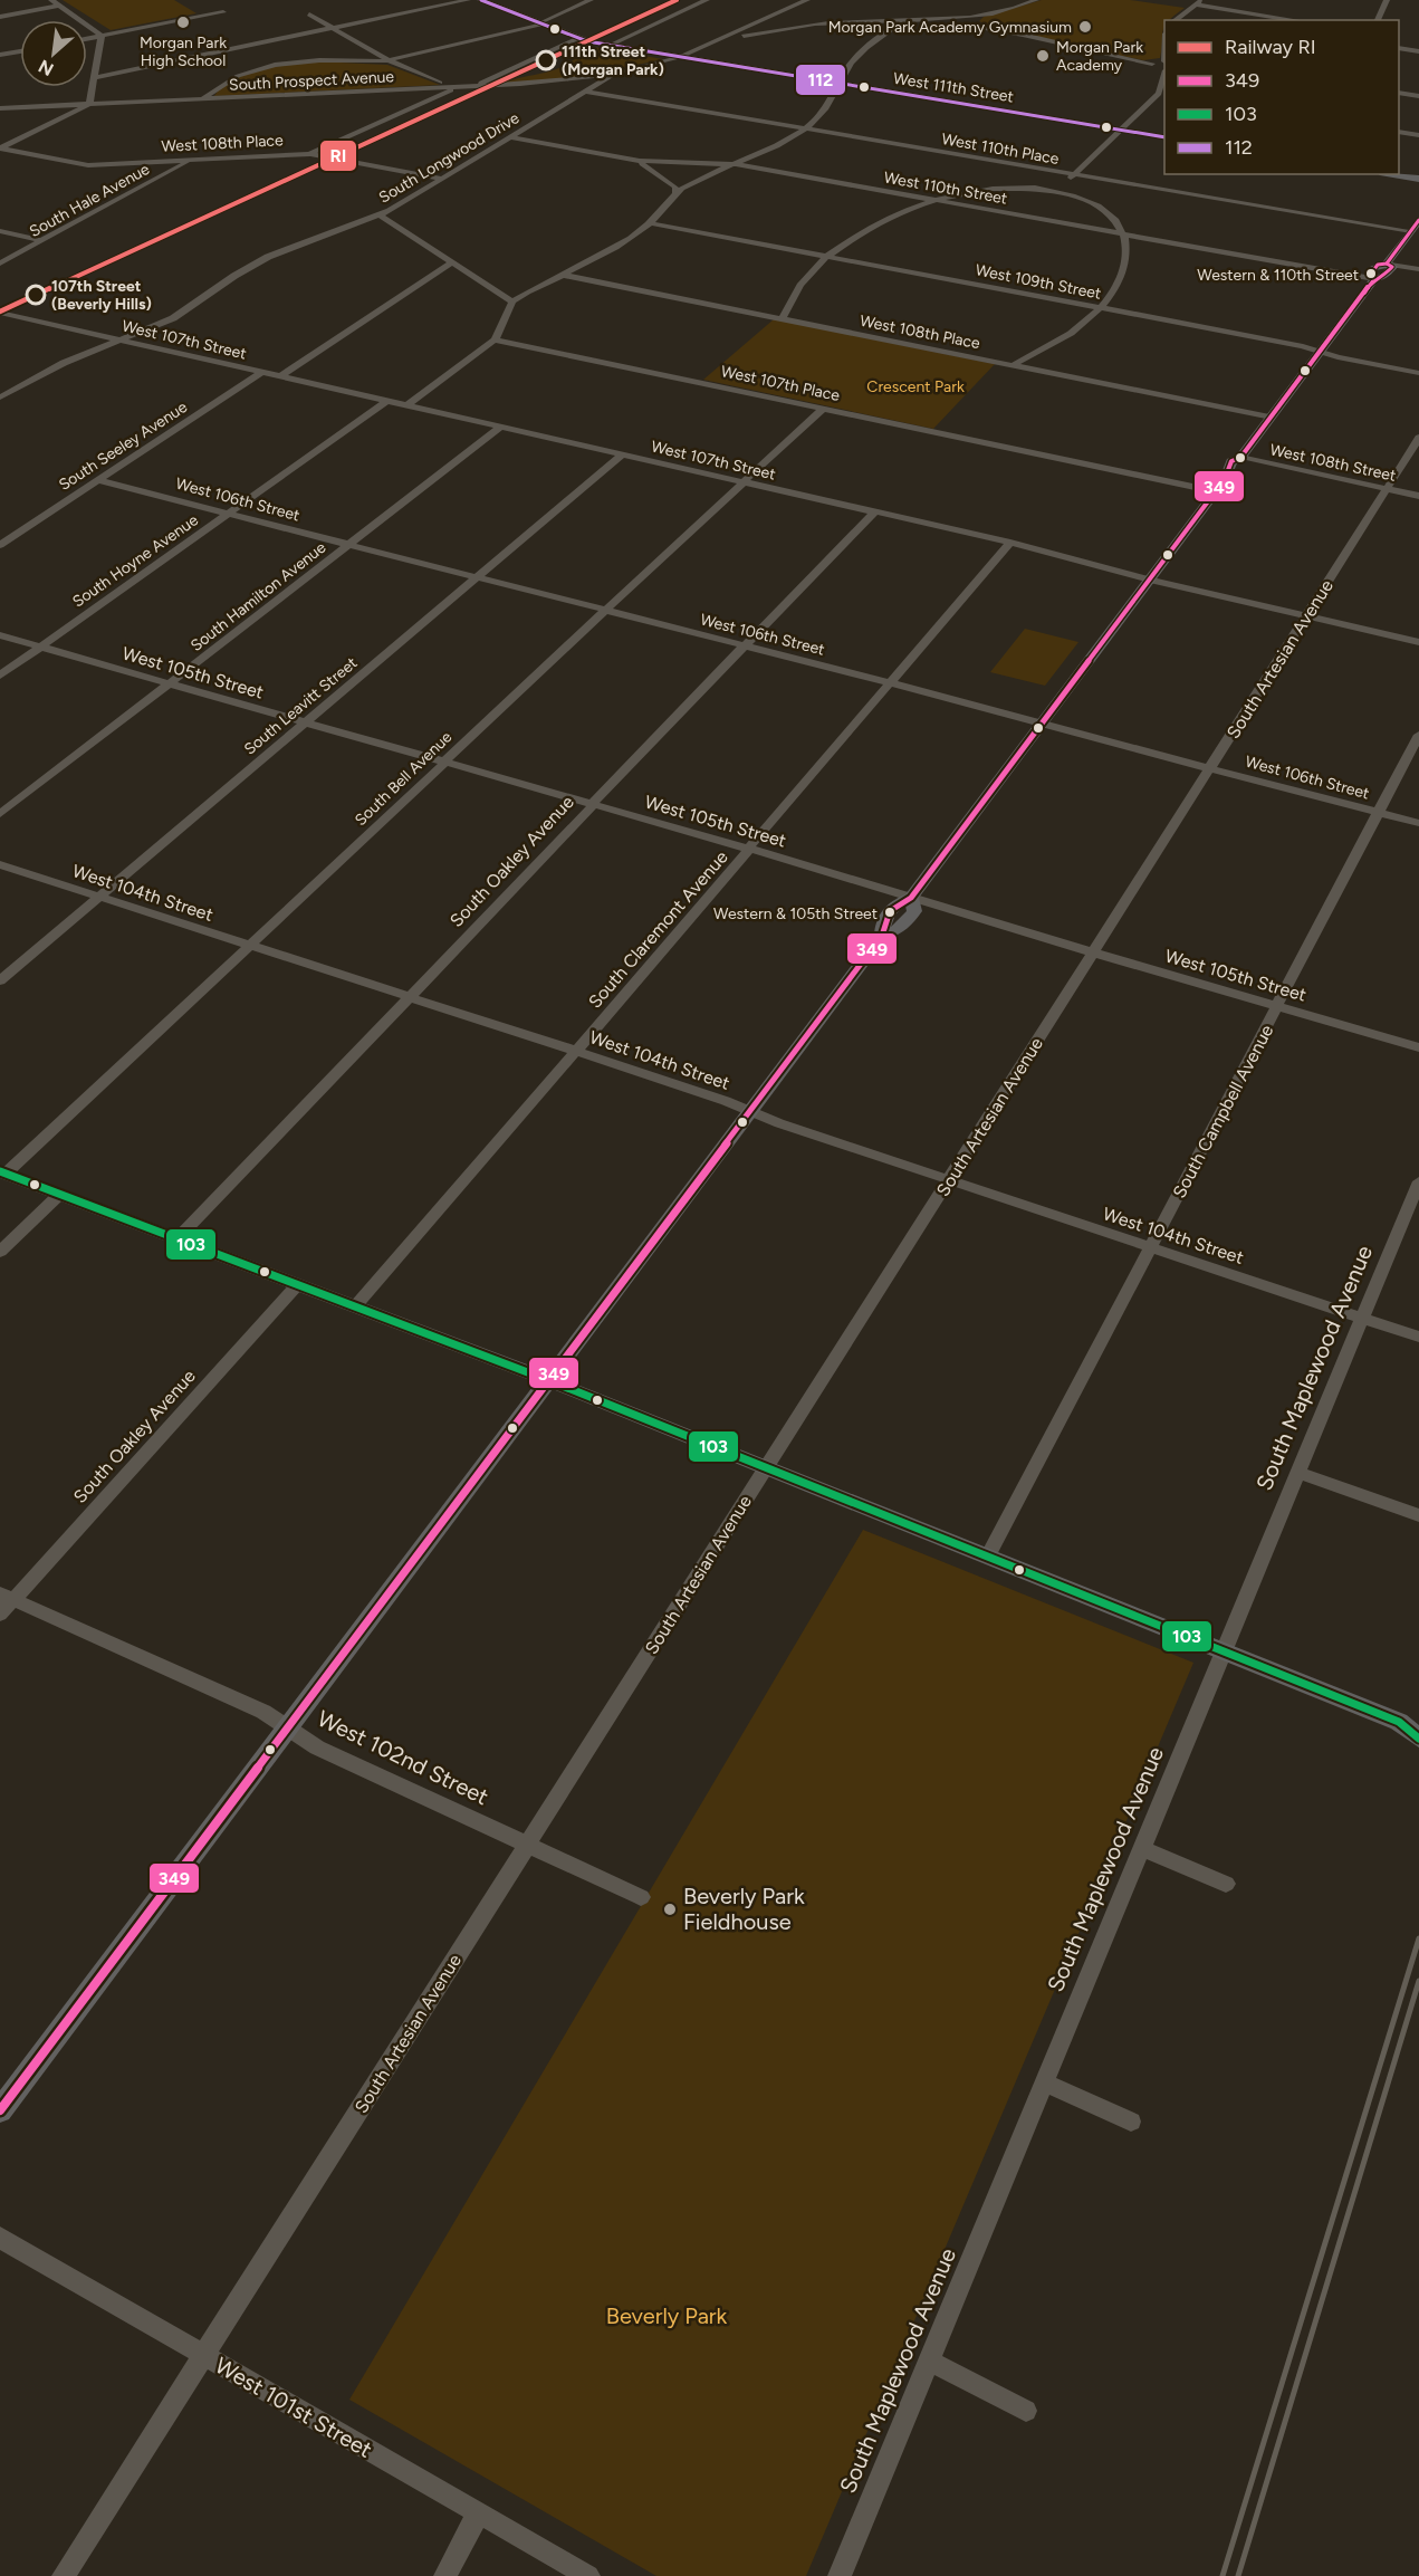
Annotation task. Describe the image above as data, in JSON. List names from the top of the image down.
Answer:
{
  "streets": {
    "main road": ["West 111th Street"],
    "street": [
      "South Prospect Avenue",
      "West 108th Place",
      "West 110th Place",
      "South Longwood Drive",
      "West 110th Street",
      "South Hale Avenue",
      "West 109th Street",
      "West 107th Street",
      "West 107th Place",
      "South Seeley Avenue",
      "West 108th Street",
      "West 106th Street",
      "South Hoyne Avenue",
      "South Hamilton Avenue",
      "South Artesian Avenue",
      "West 105th Street",
      "South Leavitt Street",
      "South Bell Avenue",
      "South Oakley Avenue",
      "West 104th Street",
      "South Claremont Avenue",
      "South Campbell Avenue",
      "South Maplewood Avenue",
      "West 102nd Street",
      "West 101st Street"
    ]
  },
  "crossings": [
    ["South Prospect Avenue", "West 110th Place"],
    ["South Prospect Avenue", "South Longwood Drive"],
    ["West 111th Street", "South Longwood Drive"],
    ["West 108th Place", "South Longwood Drive"],
    ["West 108th Place", "South Hale Avenue"],
    ["West 110th Place", "South Longwood Drive"],
    ["South Longwood Drive", "West 110th Street"],
    ["South Longwood Drive", "West 107th Street"],
    ["West 107th Street", "South Seeley Avenue"],
    ["West 107th Street", "South Hoyne Avenue"],
    ["West 107th Street", "South Hamilton Avenue"],
    ["West 107th Street", "South Artesian Avenue"],
    ["West 107th Street", "South Leavitt Street"],
    ["West 107th Street", "South Bell Avenue"],
    ["West 107th Street", "South Oakley Avenue"],
    ["West 107th Street", "South Claremont Avenue"],
    ["West 107th Place", "South Bell Avenue"],
    ["South Seeley Avenue", "West 106th Street"],
    ["West 108th Street", "South Artesian Avenue"],
    ["West 106th Street", "South Hoyne Avenue"],
    ["West 106th Street", "South Hamilton Avenue"],
    ["West 106th Street", "South Artesian Avenue"],
    ["West 106th Street", "South Leavitt Street"],
    ["West 106th Street", "South Bell Avenue"],
    ["West 106th Street", "South Oakley Avenue"],
    ["West 106th Street", "South Claremont Avenue"],
    ["West 106th Street", "South Campbell Avenue"],
    ["South Hoyne Avenue", "West 105th Street"],
    ["South Hamilton Avenue", "West 105th Street"],
    ["South Artesian Avenue", "West 105th Street"],
    ["South Artesian Avenue", "West 104th Street"],
    ["South Artesian Avenue", "West 102nd Street"],
    ["South Artesian Avenue", "West 101st Street"],
    ["West 105th Street", "South Leavitt Street"],
    ["West 105th Street", "South Bell Avenue"],
    ["West 105th Street", "South Oakley Avenue"],
    ["West 105th Street", "South Claremont Avenue"],
    ["West 105th Street", "South Campbell Avenue"],
    ["South Leavitt Street", "West 104th Street"],
    ["South Bell Avenue", "West 104th Street"],
    ["South Oakley Avenue", "West 104th Street"],
    ["South Oakley Avenue", "West 102nd Street"],
    ["West 104th Street", "South Claremont Avenue"],
    ["West 104th Street", "South Campbell Avenue"],
    ["West 104th Street", "South Maplewood Avenue"]
  ],
  "parks": ["Crescent Park", "Beverly Park"],
  "places": [
    "Morgan Park High School",
    "Morgan Park Academy Gymnasium",
    "Morgan Park Academy",
    "111th Street (Morgan Park)",
    "Western & 110th Street",
    "107th Street (Beverly Hills)",
    "Western & 105th Street",
    "Beverly Park Fieldhouse"
  ],
  "lines": [
    "rail line RI",
    "transit line 112",
    "transit line 349",
    "transit line 103"
  ],
  "legend": [
    "Railway RI",
    "349",
    "103",
    "112"
  ],
  "north": "bottom left"
}
